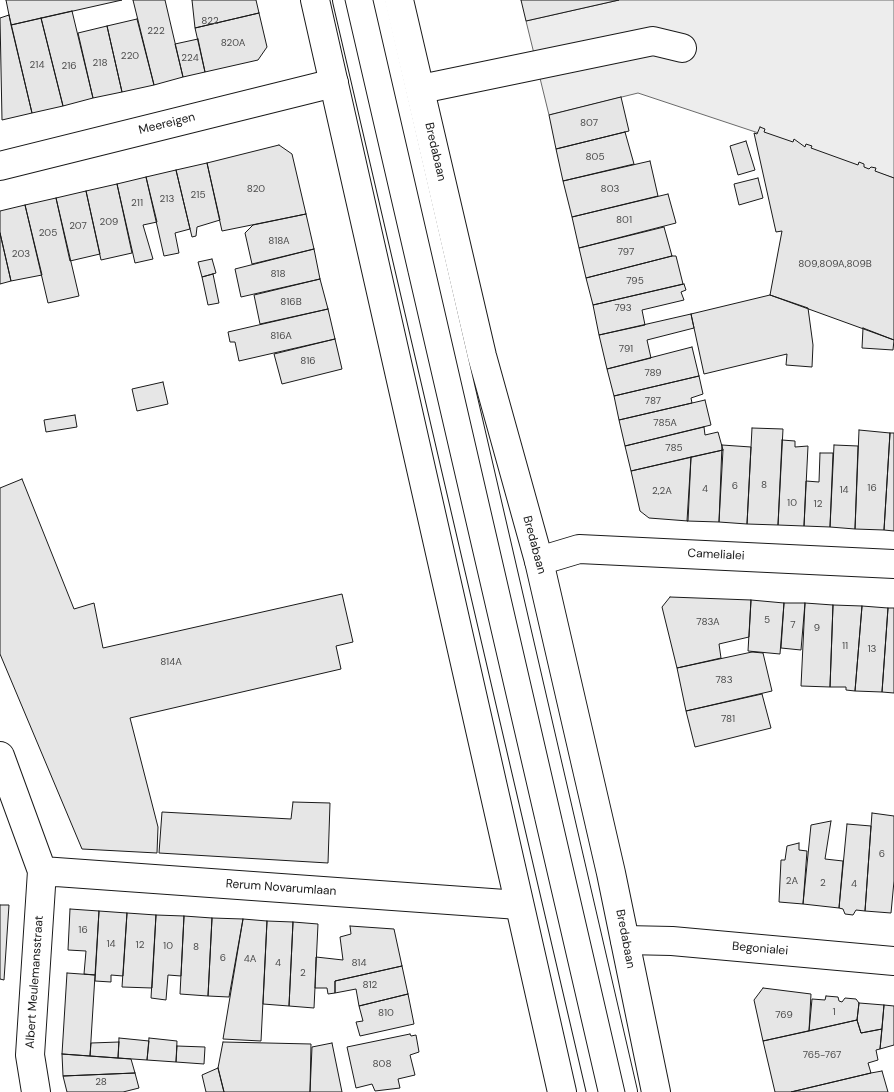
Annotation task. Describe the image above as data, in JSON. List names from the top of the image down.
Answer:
{
  "streets": {
    "main road": [
      "Meereigen",
      "Bredabaan",
      "Camelialei",
      "Rerum Novarumlaan",
      "Begonialei",
      "Albert Meulemansstraat"
    ]
  },
  "crossings": [
    ["Bredabaan", "Camelialei"],
    ["Bredabaan", "Begonialei"],
    ["Rerum Novarumlaan", "Albert Meulemansstraat"]
  ],
  "house_numbers": [
    "822",
    "222",
    "820A",
    "220",
    "224",
    "218",
    "214",
    "216",
    "807",
    "805",
    "820",
    "803",
    "215",
    "213",
    "211",
    "801",
    "209",
    "207",
    "205",
    "818A",
    "797",
    "203",
    "809,809A,809B",
    "818",
    "795",
    "816B",
    "793",
    "816A",
    "791",
    "816",
    "789",
    "787",
    "785A",
    "785",
    "8",
    "6",
    "16",
    "4",
    "14",
    "2,2A",
    "10",
    "12",
    "5",
    "783A",
    "7",
    "9",
    "11",
    "13",
    "814A",
    "783",
    "781",
    "6",
    "2A",
    "2",
    "4",
    "16",
    "14",
    "12",
    "10",
    "8",
    "6",
    "4A",
    "4",
    "814",
    "2",
    "812",
    "1",
    "810",
    "769",
    "765-767",
    "808",
    "28"
  ]
}
